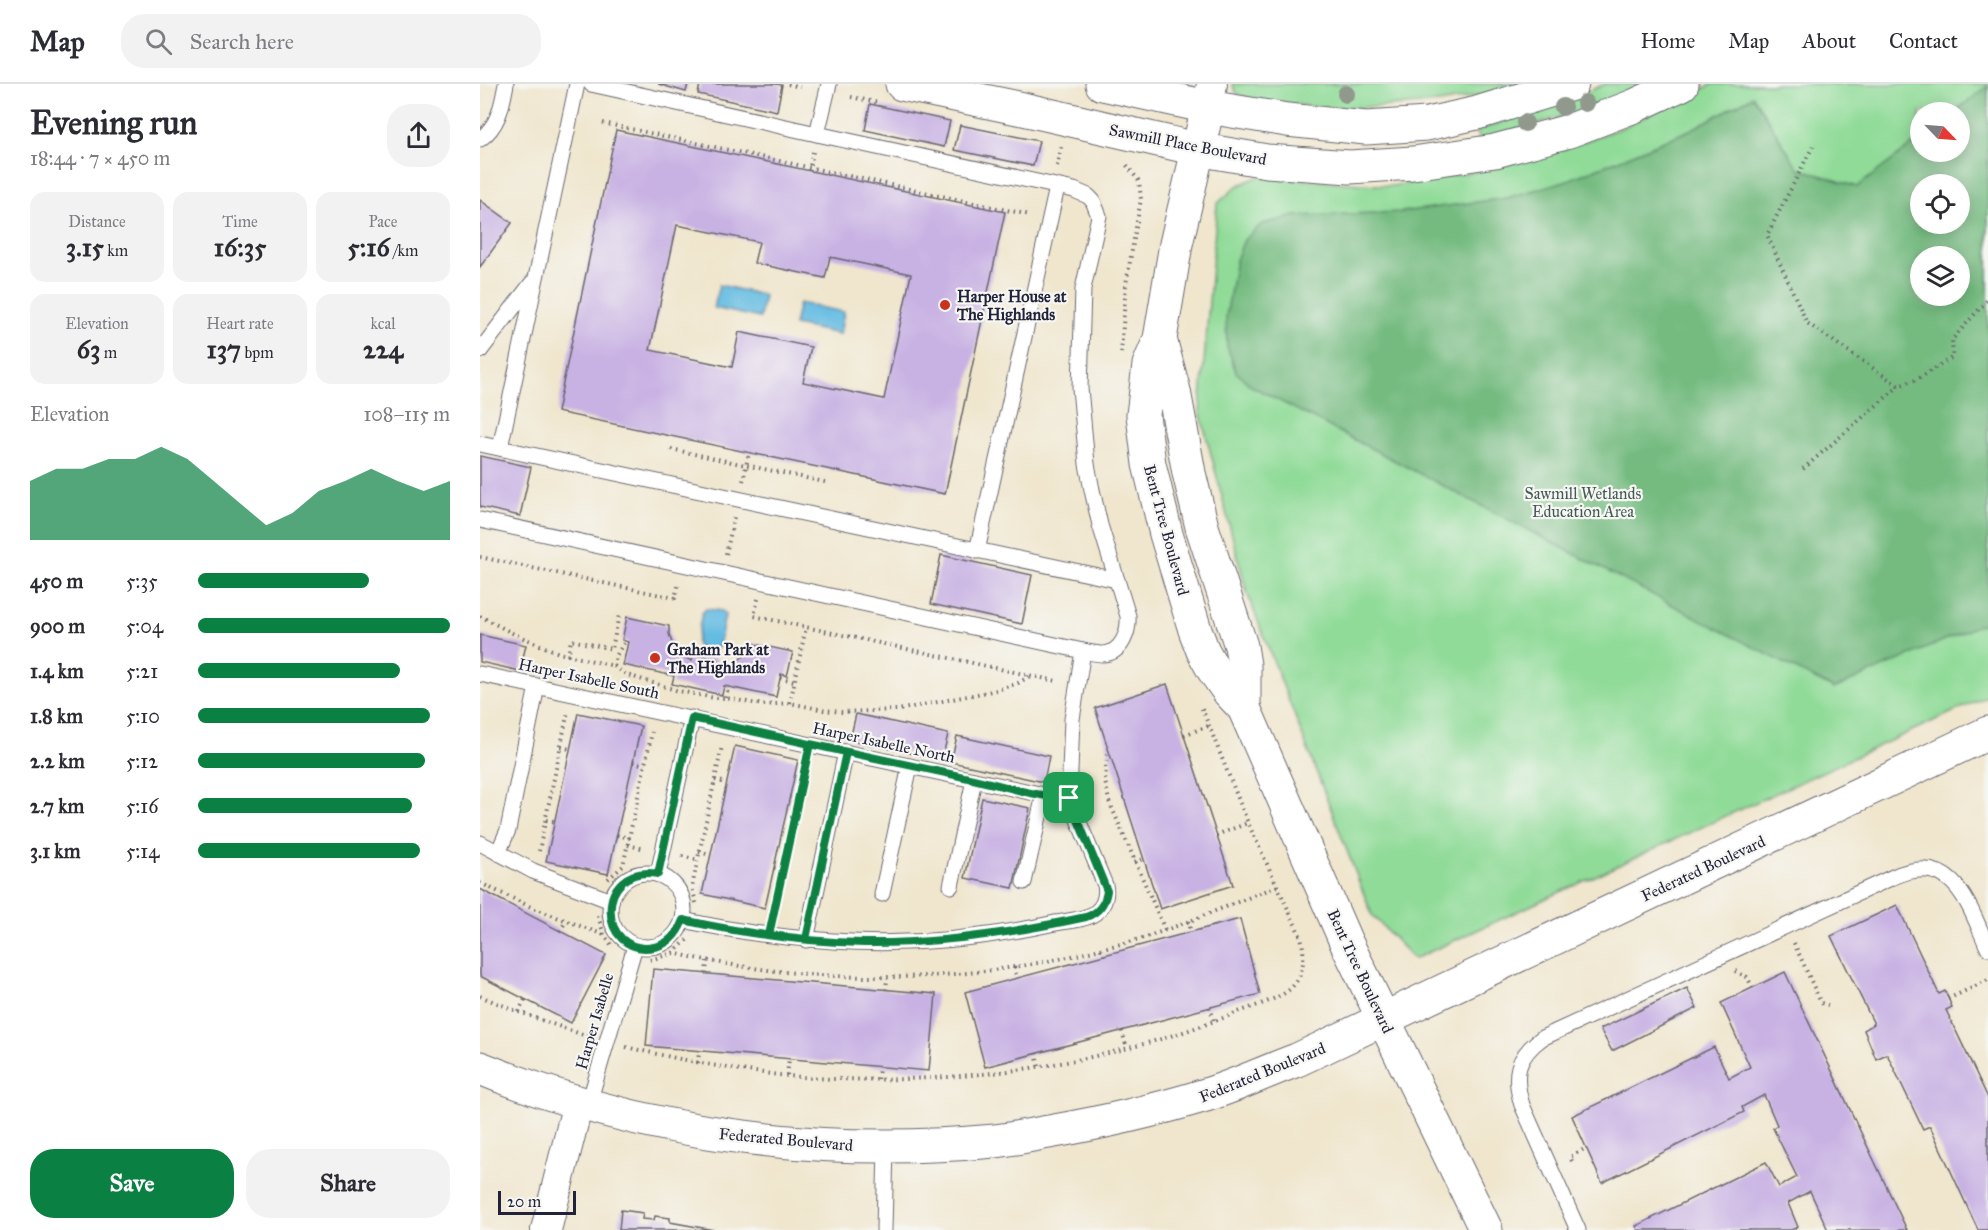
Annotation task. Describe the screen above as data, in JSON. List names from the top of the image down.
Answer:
{
  "streets": {
    "street": ["Sawmill Place Boulevard", "Bent Tree Boulevard", "Federated Boulevard"],
    "lane": ["Harper Isabelle South", "Harper Isabelle North", "Harper Isabelle"]
  },
  "crossings": [
    ["Sawmill Place Boulevard", "Bent Tree Boulevard"],
    ["Bent Tree Boulevard", "Federated Boulevard"],
    ["Harper Isabelle South", "Harper Isabelle North"],
    ["Federated Boulevard", "Harper Isabelle"]
  ],
  "parks": ["Sawmill Wetlands Education Area"],
  "places": ["Harper House at The Highlands", "Graham Park at The Highlands"],
  "scale_bar": "20 m",
  "north": "bottom right",
  "page": {
    "header": "Map",
    "search": "Search here",
    "nav": [
      "Home",
      "Map",
      "About",
      "Contact"
    ],
    "heading": ["Evening run", "18:44 · 7 × 450 m"],
    "stats": [
      ["Distance", "3.15 km"],
      ["Time", "16:35"],
      ["Pace", "5:16 /km"],
      ["Elevation", "63 m"],
      ["Heart rate", "137 bpm"],
      ["kcal", "224"]
    ],
    "chart": ["Elevation", "108–115 m"],
    "list": [
      {
        "name": "450 m",
        "note": "5:35"
      },
      {
        "name": "900 m",
        "note": "5:04"
      },
      {
        "name": "1.4 km",
        "note": "5:21"
      },
      {
        "name": "1.8 km",
        "note": "5:10"
      },
      {
        "name": "2.2 km",
        "note": "5:12"
      },
      {
        "name": "2.7 km",
        "note": "5:16"
      },
      {
        "name": "3.1 km",
        "note": "5:14"
      }
    ],
    "buttons": ["Save", "Share"],
    "scale": "20 m"
  }
}
